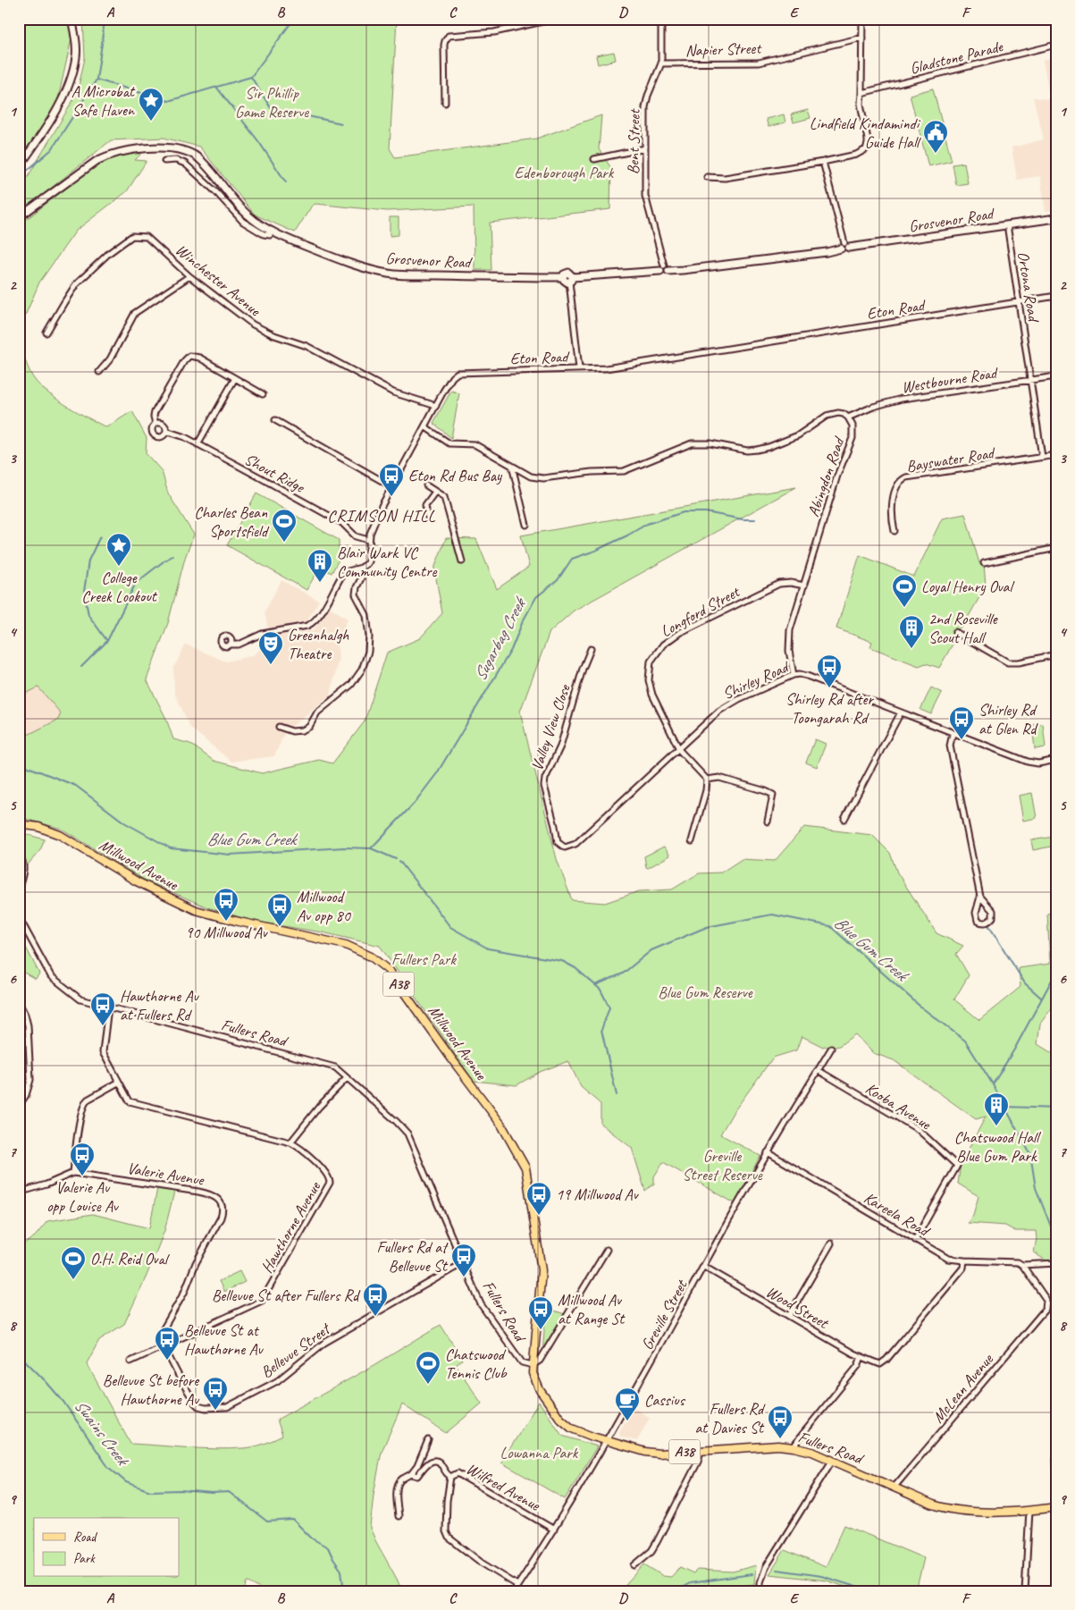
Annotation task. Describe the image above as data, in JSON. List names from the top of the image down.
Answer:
{
  "streets": {
    "main road": ["Millwood Avenue", "A38", "Fullers Road"],
    "street": [
      "Napier Street",
      "Gladstone Parade",
      "Bent Street",
      "Grosvenor Road",
      "Winchester Avenue",
      "Ortona Road",
      "Eton Road",
      "Westbourne Road",
      "Bayswater Road",
      "Shout Ridge",
      "Abingdon Road",
      "Longford Street",
      "Shirley Road",
      "Valley View Close",
      "Kooba Avenue",
      "Valerie Avenue",
      "Kareela Road",
      "Hawthorne Avenue",
      "Wood Street",
      "Greville Street",
      "Bellevue Street",
      "McLean Avenue",
      "Wilfred Avenue"
    ]
  },
  "crossings": [
    ["Napier Street", "Bent Street"],
    ["Bent Street", "Grosvenor Road"],
    ["Grosvenor Road", "Ortona Road"],
    ["Winchester Avenue", "Eton Road"],
    ["Ortona Road", "Eton Road"],
    ["Ortona Road", "Westbourne Road"],
    ["Ortona Road", "Bayswater Road"],
    ["Eton Road", "Shout Ridge"],
    ["Eton Road", "Abingdon Road"],
    ["Westbourne Road", "Abingdon Road"],
    ["Abingdon Road", "Longford Street"],
    ["Abingdon Road", "Shirley Road"],
    ["Longford Street", "Shirley Road"],
    ["Shirley Road", "Valley View Close"],
    ["Millwood Avenue", "Fullers Road"],
    ["Fullers Road", "Hawthorne Avenue"],
    ["Fullers Road", "Greville Street"],
    ["Fullers Road", "Bellevue Street"],
    ["Fullers Road", "McLean Avenue"],
    ["Kooba Avenue", "Kareela Road"],
    ["Kooba Avenue", "Greville Street"],
    ["Valerie Avenue", "Hawthorne Avenue"],
    ["Valerie Avenue", "Bellevue Street"],
    ["Kareela Road", "Wood Street"],
    ["Kareela Road", "Greville Street"],
    ["Kareela Road", "McLean Avenue"],
    ["Hawthorne Avenue", "Bellevue Street"],
    ["Wood Street", "Greville Street"],
    ["Greville Street", "Wilfred Avenue"]
  ],
  "districts": ["CRIMSON HILL"],
  "water": ["Sugarbag Creek", "Blue Gum Creek", "Swains Creek"],
  "parks": [
    "Sir Phillip Game Reserve",
    "Edenborough Park",
    "Fullers Park",
    "Blue Gum Reserve",
    "Greville Street Reserve",
    "Lowanna Park"
  ],
  "places": {
    "place": ["A Microbat Safe Haven", "College Creek Lookout"],
    "public building": ["Lindfield Kindamindi Guide Hall"],
    "bus stop": [
      "Eton Rd Bus Bay",
      "Shirley Rd after Toongarah Rd",
      "Shirley Rd at Glen Rd",
      "90 Millwood Av",
      "Millwood Av opp 80",
      "Hawthorne Av at Fullers Rd",
      "Valerie Av opp Louise Av",
      "19 Millwood Av",
      "Fullers Rd at Bellevue St",
      "Bellevue St after Fullers Rd",
      "Millwood Av at Range St",
      "Bellevue St at Hawthorne Av",
      "Bellevue St before Hawthorne Av",
      "Fullers Rd at Davies St"
    ],
    "sports": [
      "Charles Bean Sportsfield",
      "Loyal Henry Oval",
      "O.H. Reid Oval",
      "Chatswood Tennis Club"
    ],
    "building": ["Blair Wark VC Community Centre", "2nd Roseville Scout Hall", "Chatswood Hall Blue Gum Park"],
    "theatre": ["Greenhalgh Theatre"],
    "cafe": ["Cassius"]
  },
  "legend": ["Road", "Park"],
  "grid": {
    "columns": [
      "A",
      "B",
      "C",
      "D",
      "E",
      "F"
    ],
    "rows": [
      "1",
      "2",
      "3",
      "4",
      "5",
      "6",
      "7",
      "8",
      "9"
    ]
  }
}
